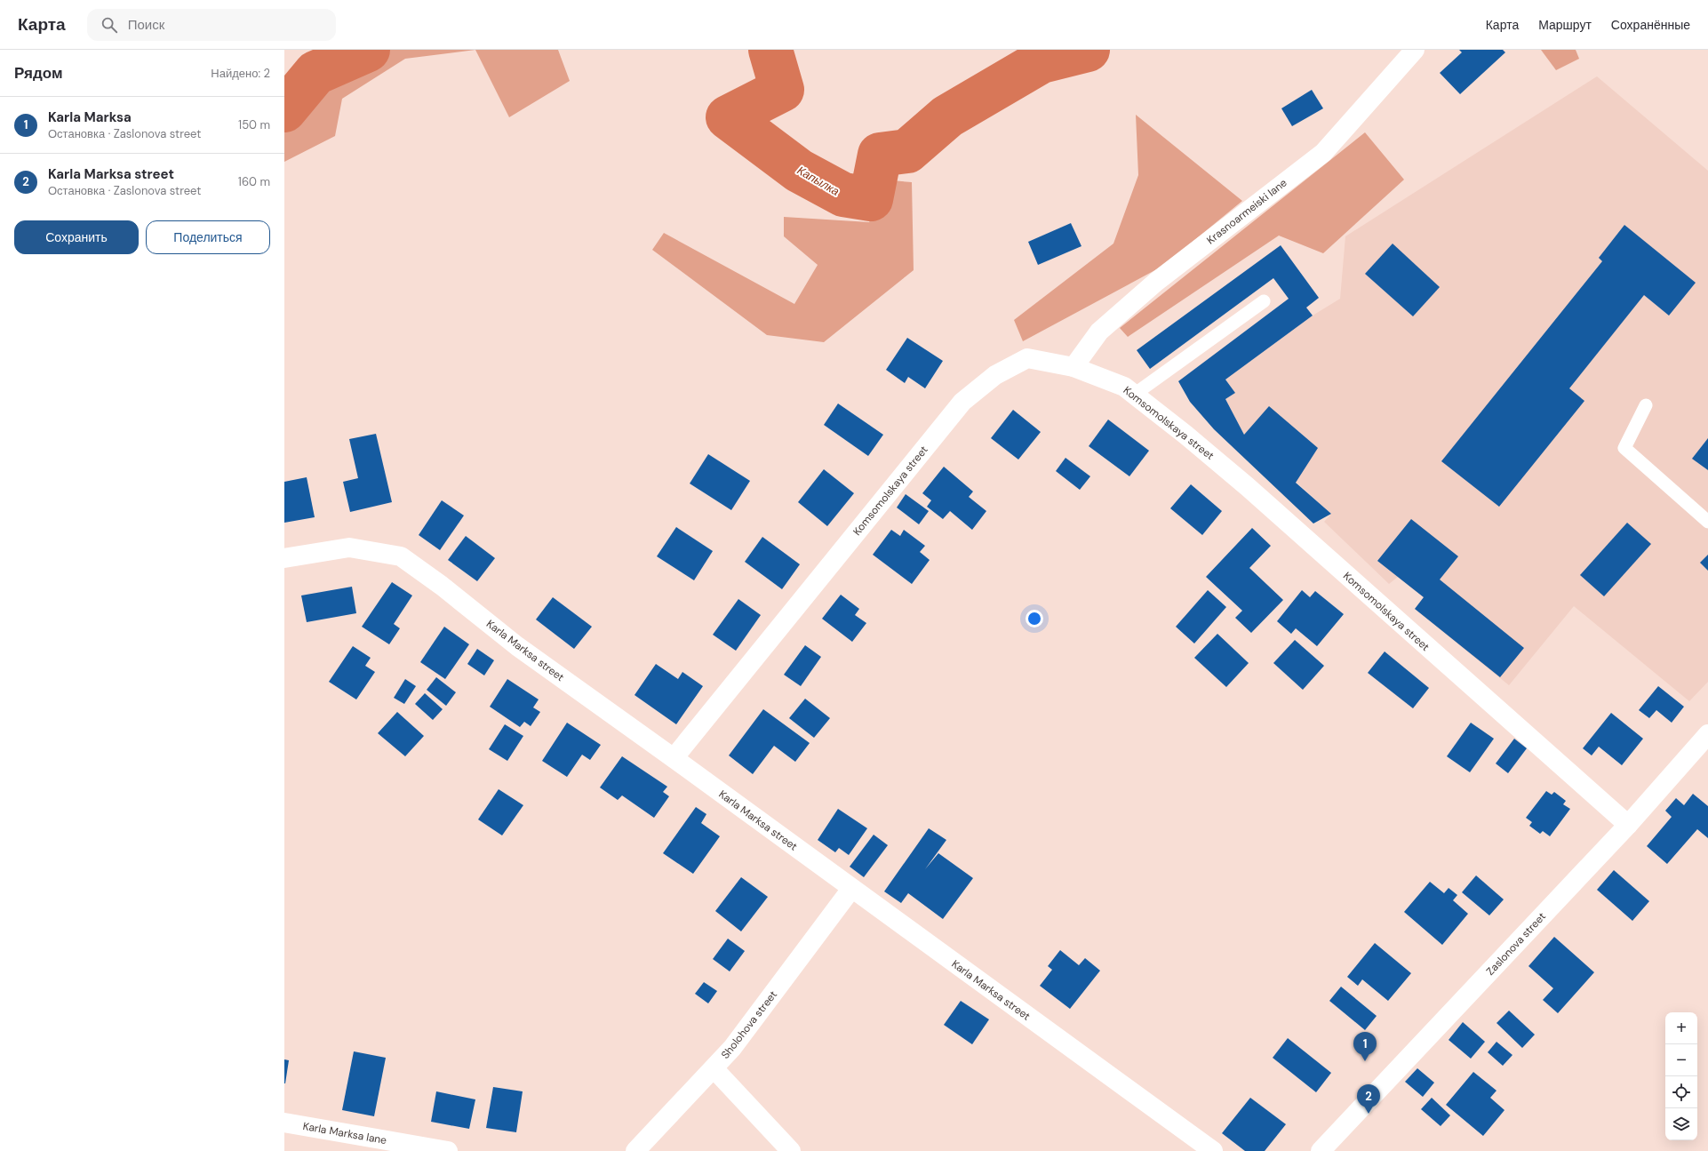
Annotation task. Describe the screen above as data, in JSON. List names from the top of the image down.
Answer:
{
  "streets": {
    "street": [
      "Krasnoarmeiski lane",
      "Komsomolskaya street",
      "Karla Marksa street",
      "Zaslonova street",
      "Sholohova street",
      "Karla Marksa lane"
    ]
  },
  "crossings": [
    ["Krasnoarmeiski lane", "Komsomolskaya street"],
    ["Komsomolskaya street", "Karla Marksa street"],
    ["Komsomolskaya street", "Zaslonova street"],
    ["Karla Marksa street", "Sholohova street"]
  ],
  "water": ["Капылка"],
  "page": {
    "header": "Карта",
    "search": "Поиск",
    "nav": ["Карта", "Маршрут", "Сохранённые"],
    "heading": ["Рядом", "Найдено: 2"],
    "list": [
      {
        "mark": "1",
        "name": "Karla Marksa",
        "note": "Остановка · Zaslonova street",
        "value": "150 m"
      },
      {
        "mark": "2",
        "name": "Karla Marksa street",
        "note": "Остановка · Zaslonova street",
        "value": "160 m"
      }
    ],
    "buttons": ["Сохранить", "Поделиться"],
    "map_buttons": ["+", "−"],
    "pins": ["1", "2"]
  }
}
